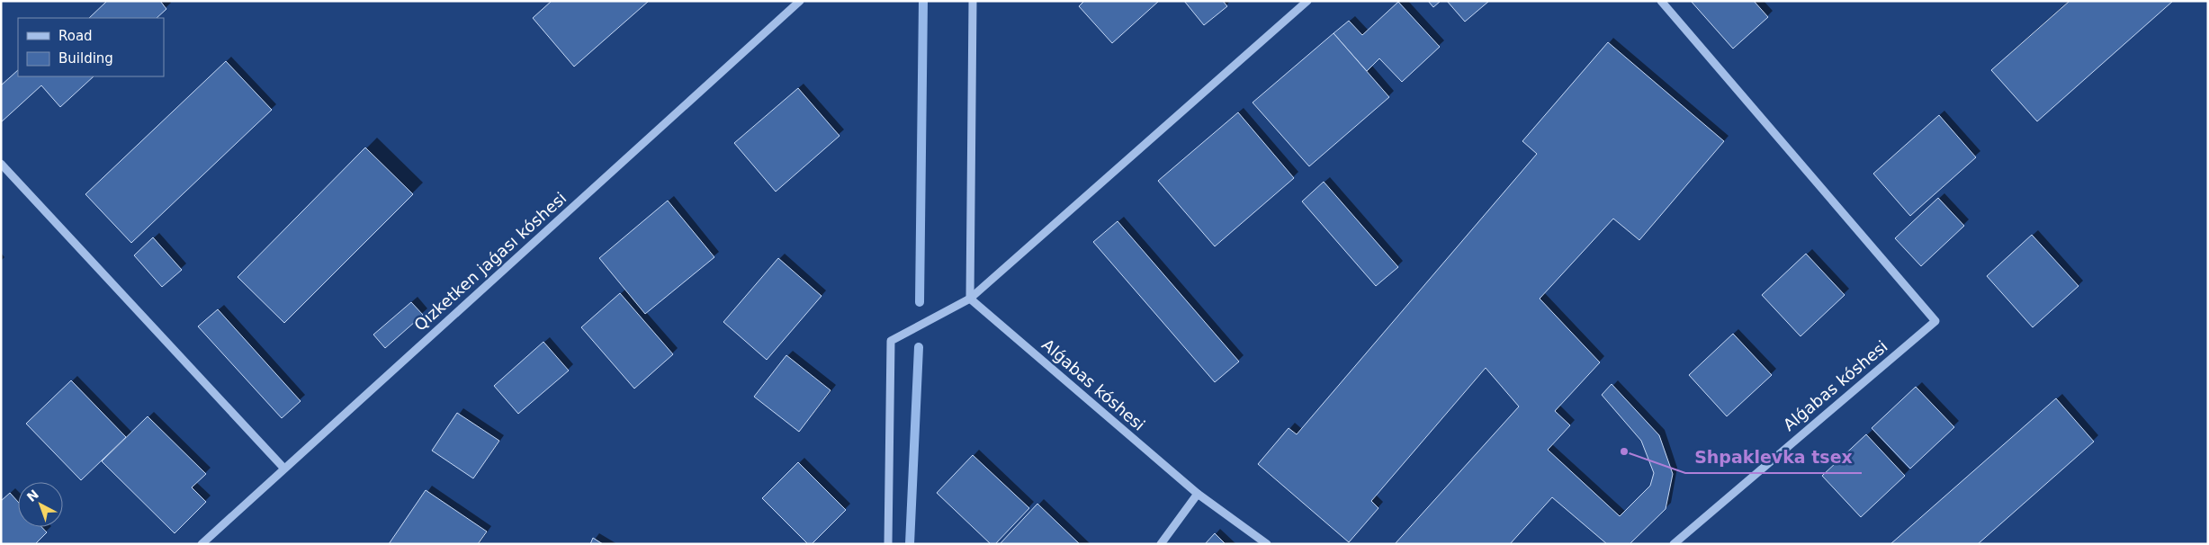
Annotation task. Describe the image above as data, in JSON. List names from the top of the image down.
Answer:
{
  "streets": {
    "street": ["Qızketken jaǵası kóshesi", "Alǵabas kóshesi"]
  },
  "places": ["Shpaklevka tsex"],
  "legend": ["Road", "Building"],
  "north": "top left"
}
